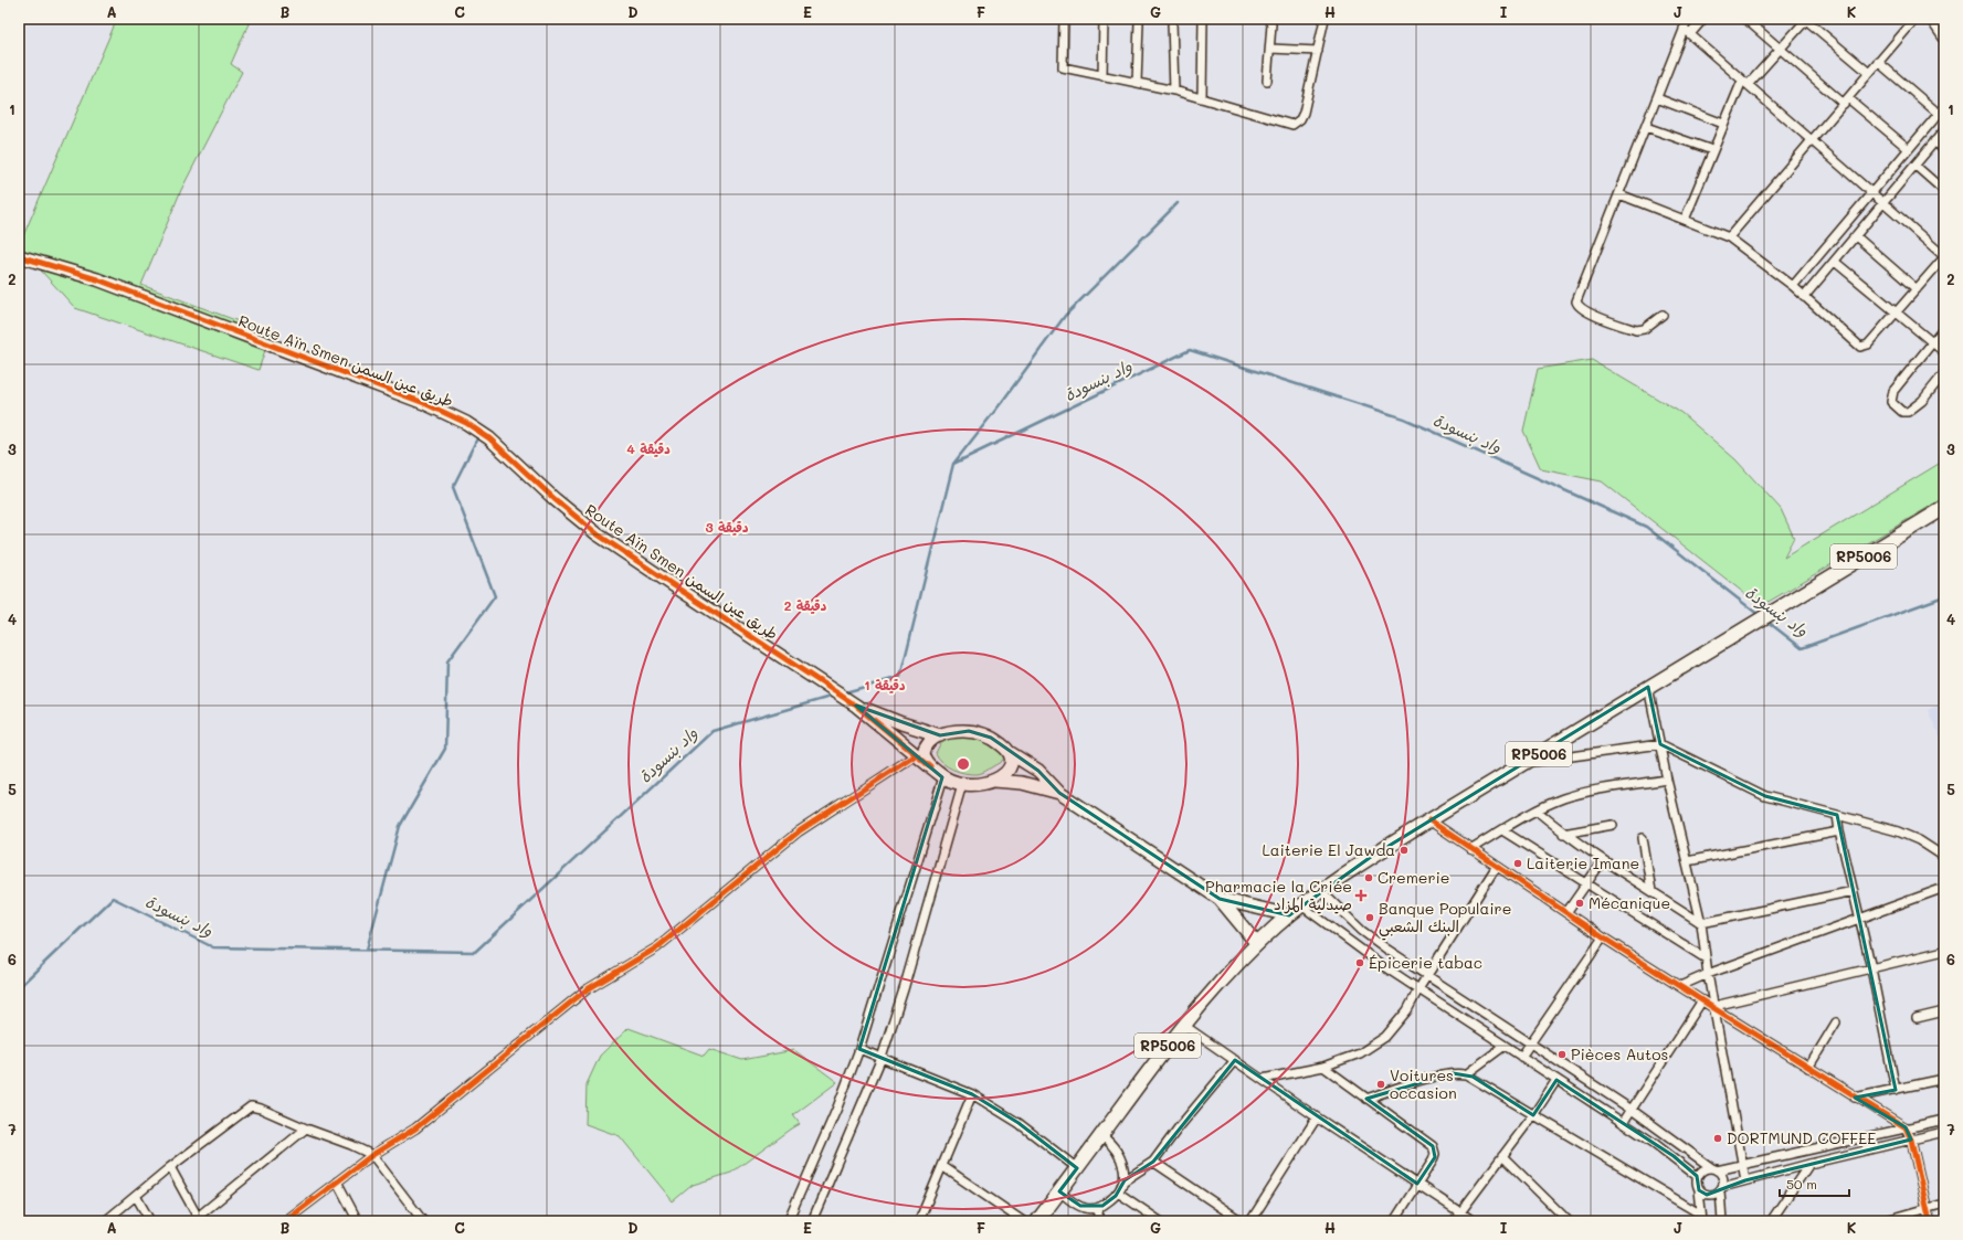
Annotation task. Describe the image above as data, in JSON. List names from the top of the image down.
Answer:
{
  "streets": {
    "main road": ["RP5006"],
    "street": ["Route Aïn Smen طريق عين السمن"]
  },
  "water": ["واد بنسودة"],
  "places": {
    "other": [
      "Laiterie El Jawda",
      "Laiterie Imane",
      "Cremerie",
      "Mécanique",
      "Banque Populaire البنك الشعبي",
      "Épicerie tabac",
      "Pièces Autos",
      "Voitures occasion",
      "DORTMUND COFFEE"
    ],
    "health": ["Pharmacie la Criée صيدلية المزاد"]
  },
  "scale_bar": "50 m",
  "grid": {
    "columns": [
      "A",
      "B",
      "C",
      "D",
      "E",
      "F",
      "G",
      "H",
      "I",
      "J",
      "K"
    ],
    "rows": [
      "1",
      "2",
      "3",
      "4",
      "5",
      "6",
      "7"
    ]
  },
  "rings": [
    "4 دقيقة",
    "3 دقيقة",
    "2 دقيقة",
    "1 دقيقة"
  ]
}
